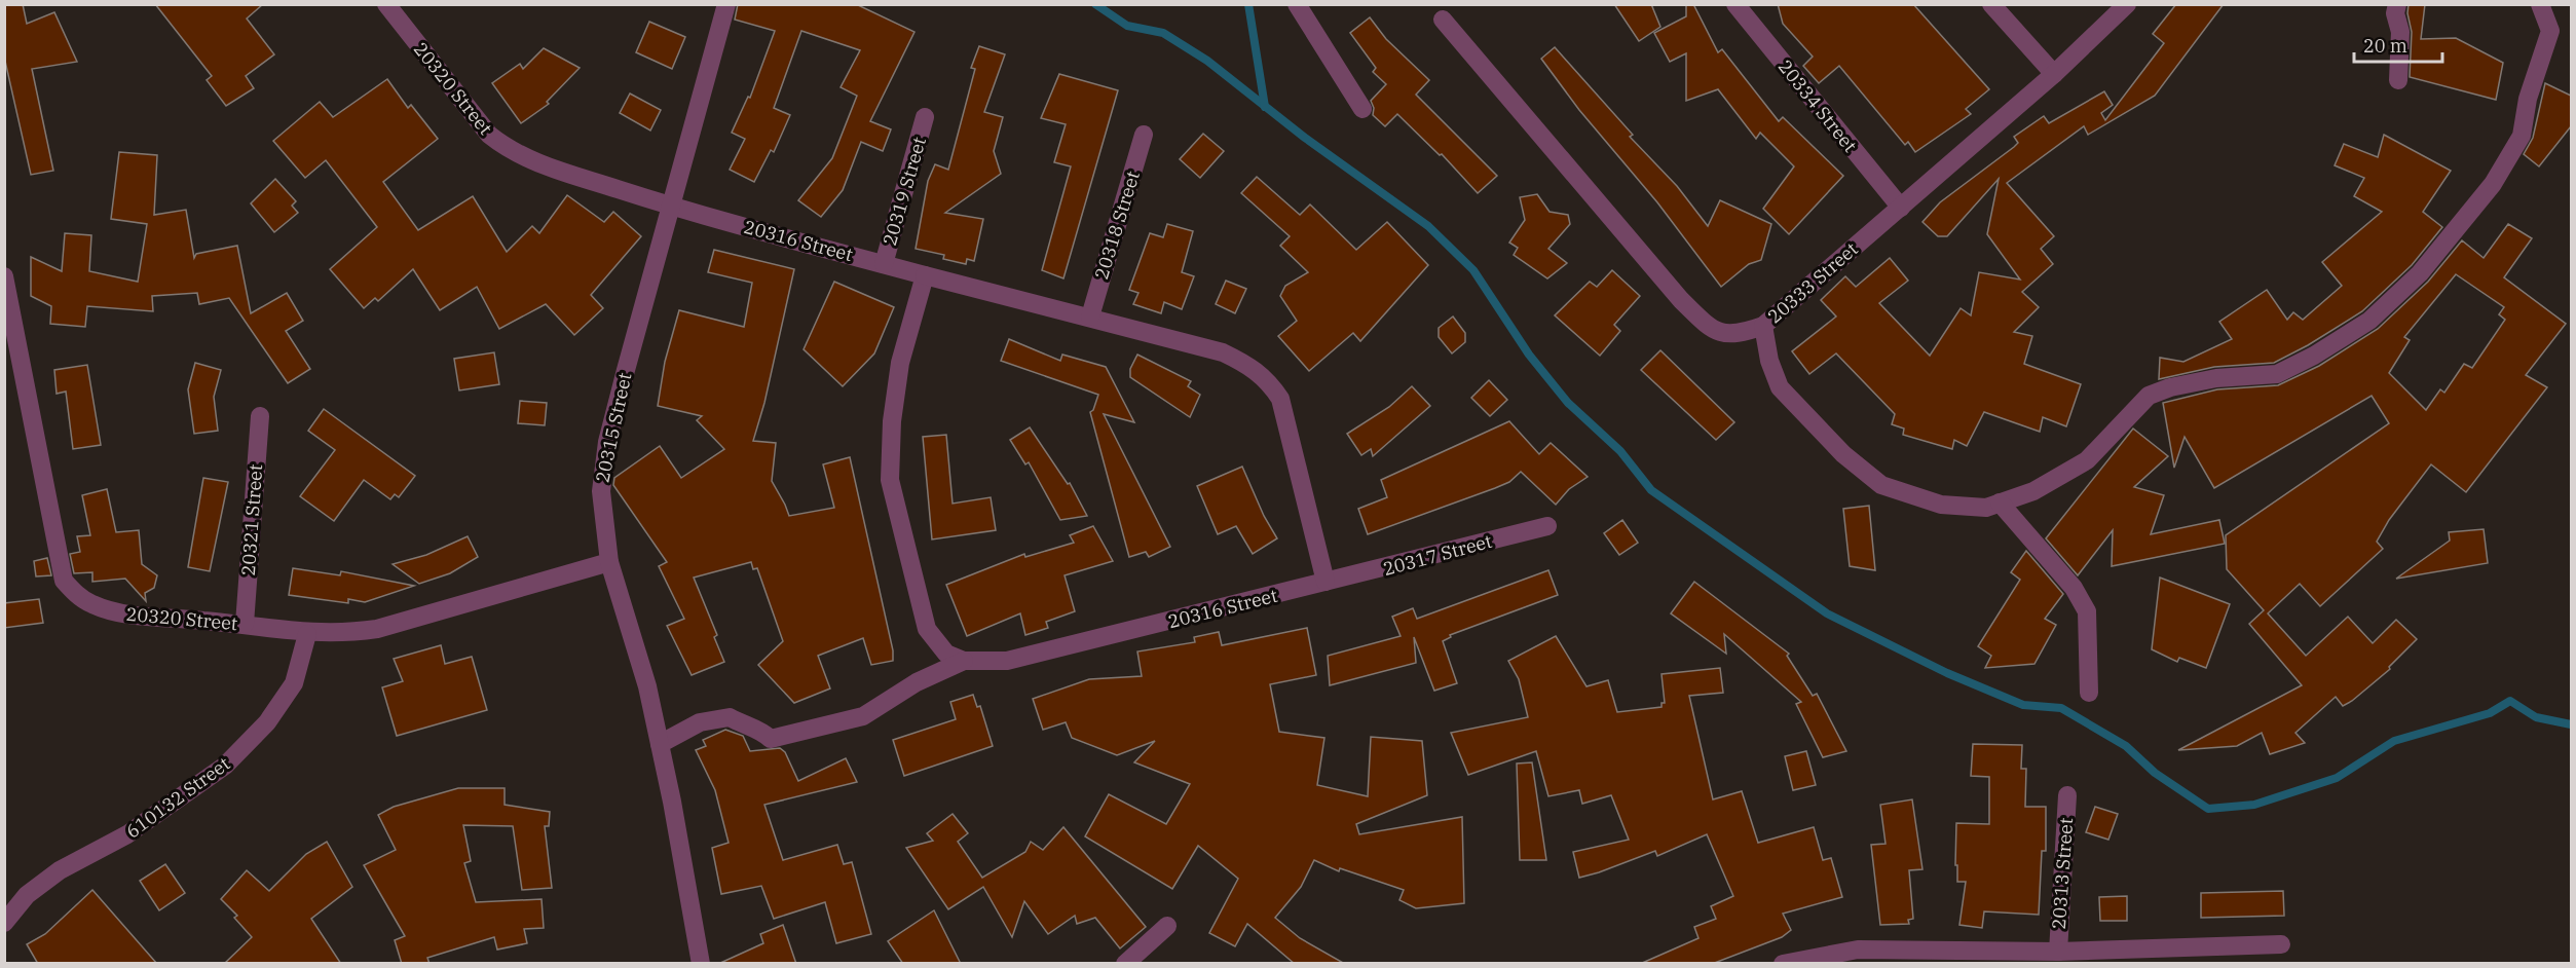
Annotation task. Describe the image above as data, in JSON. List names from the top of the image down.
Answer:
{
  "streets": {
    "street": [
      "20320 Street",
      "20334 Street",
      "20319 Street",
      "20318 Street",
      "20316 Street",
      "20333 Street",
      "20315 Street",
      "20321 Street",
      "20317 Street",
      "610132 Street",
      "20313 Street"
    ]
  },
  "crossings": [
    ["20320 Street", "20316 Street"],
    ["20320 Street", "20315 Street"],
    ["20320 Street", "20321 Street"],
    ["20320 Street", "610132 Street"],
    ["20334 Street", "20333 Street"],
    ["20319 Street", "20316 Street"],
    ["20318 Street", "20316 Street"],
    ["20316 Street", "20315 Street"],
    ["20316 Street", "20317 Street"]
  ],
  "scale_bar": "20 m"
}
